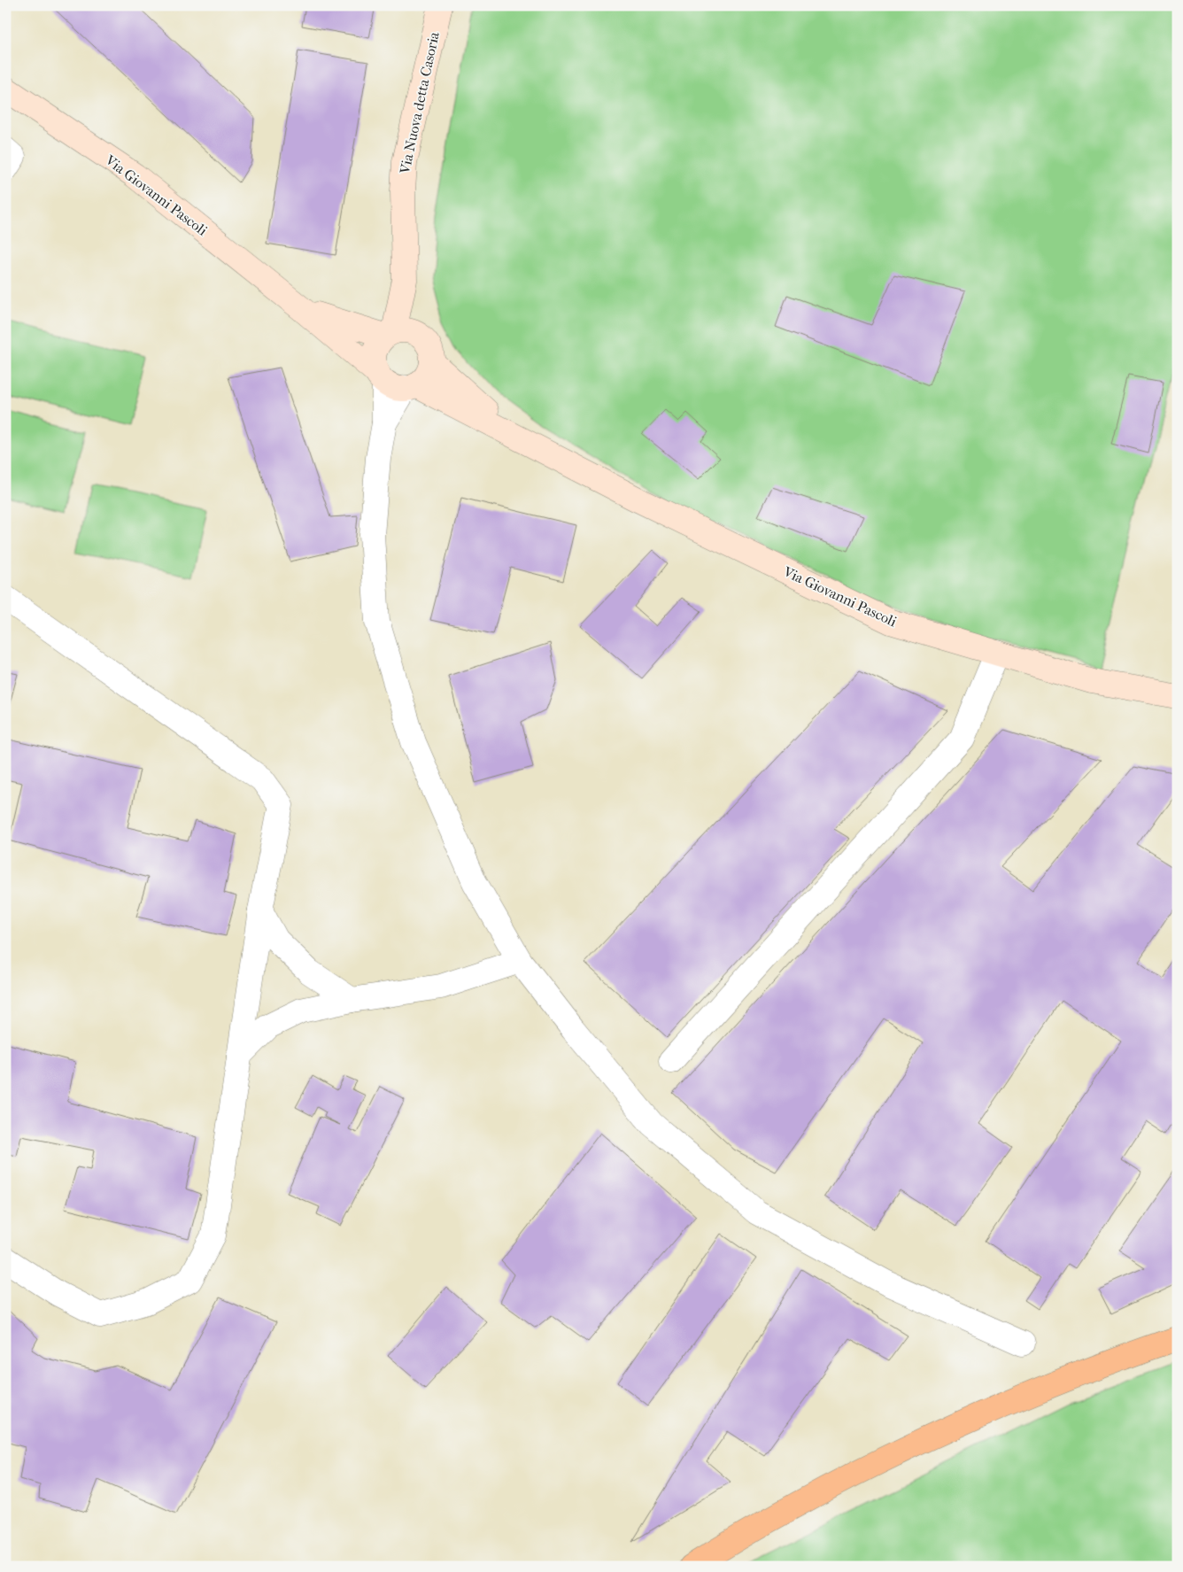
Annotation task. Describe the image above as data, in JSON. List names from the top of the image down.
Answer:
{
  "streets": {
    "street": ["Via Nuova detta Casoria", "Via Giovanni Pascoli"]
  },
  "crossings": [
    ["Via Nuova detta Casoria", "Via Giovanni Pascoli"]
  ]
}
